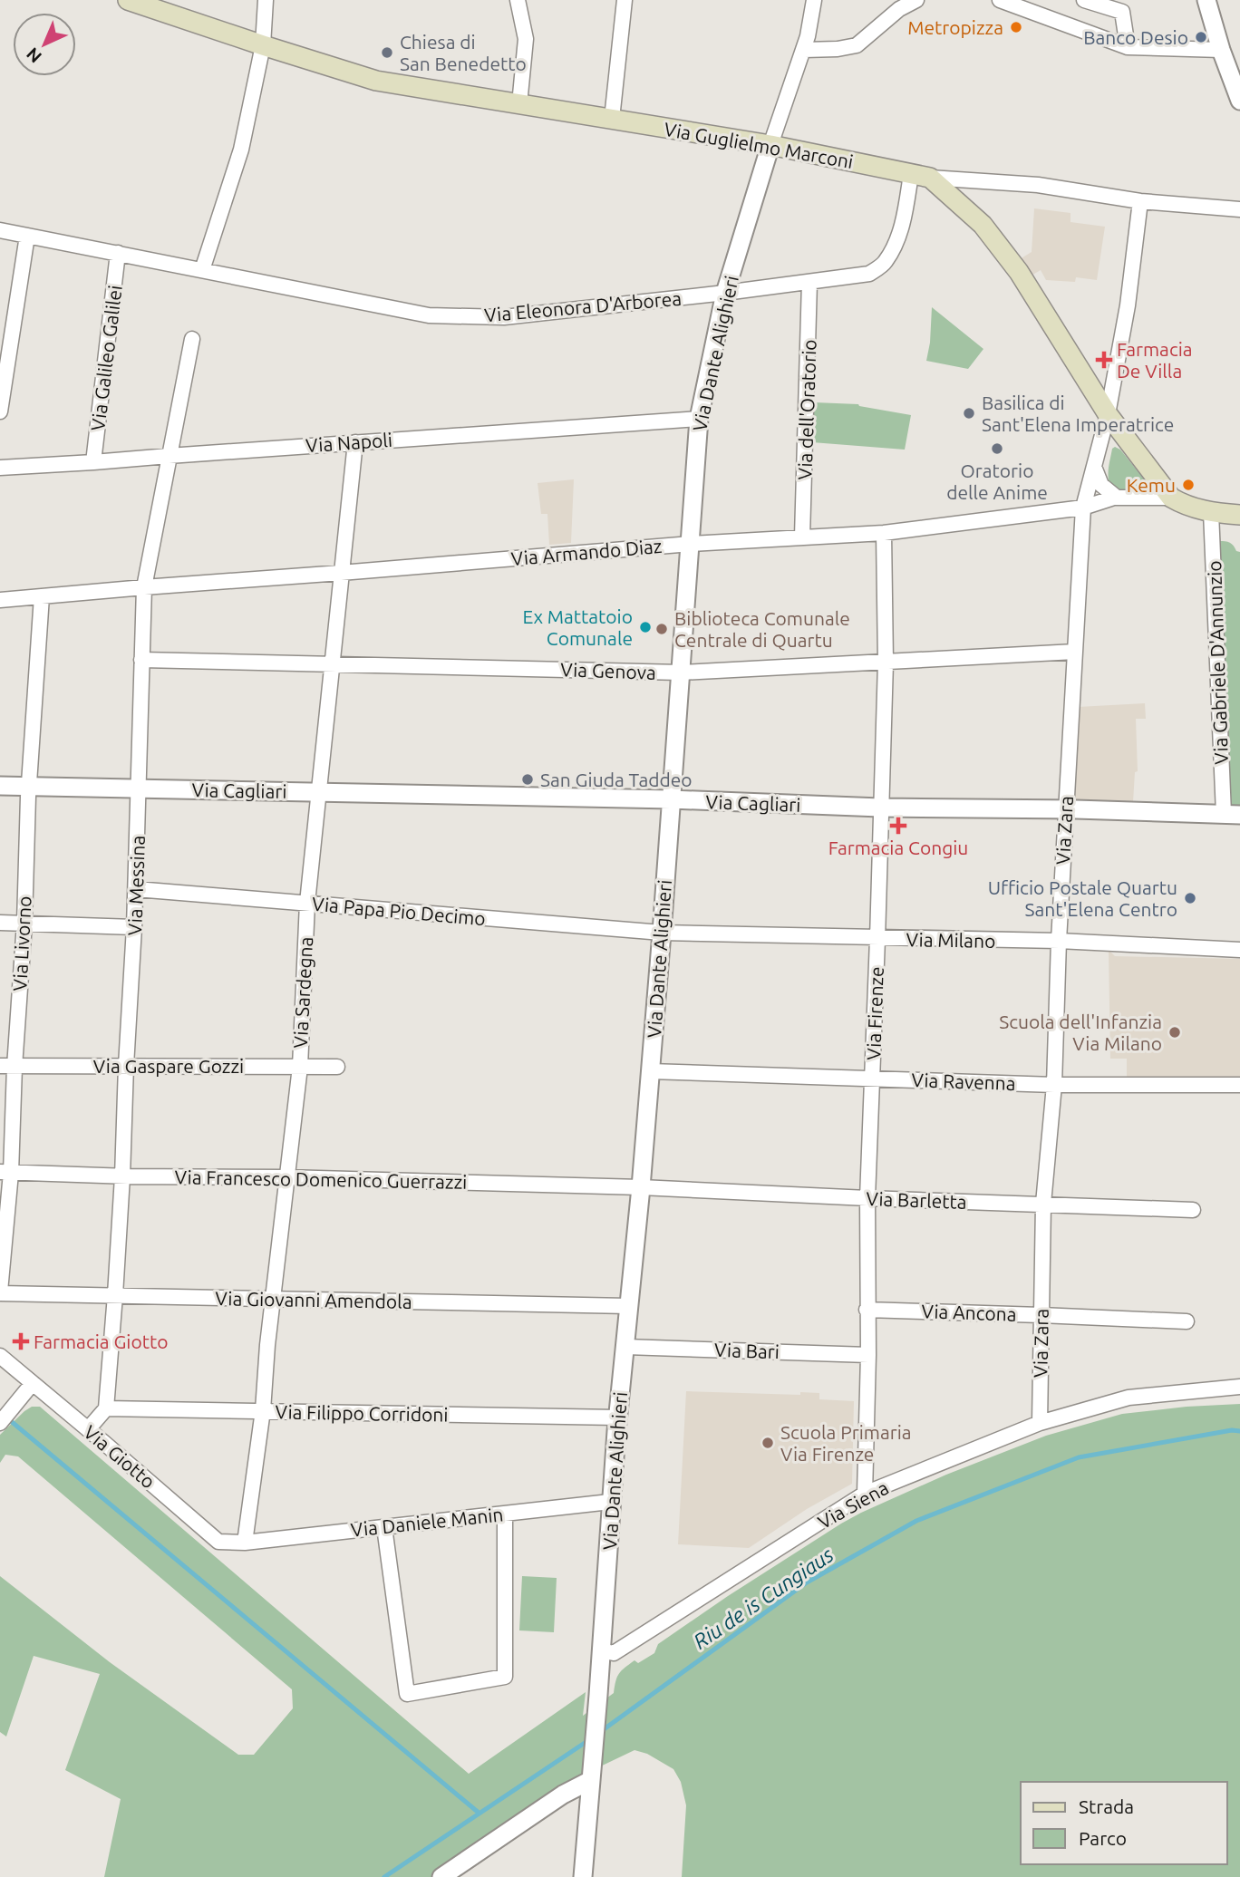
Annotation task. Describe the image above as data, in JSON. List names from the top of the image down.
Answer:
{
  "streets": {
    "main road": ["Via Guglielmo Marconi"],
    "street": [
      "Via Eleonora D'Arborea",
      "Via Dante Alighieri",
      "Via Galileo Galilei",
      "Via dell'Oratorio",
      "Via Napoli",
      "Via Armando Diaz",
      "Via Gabriele D'Annunzio",
      "Via Genova",
      "Via Cagliari",
      "Via Zara",
      "Via Messina",
      "Via Papa Pio Decimo",
      "Via Milano",
      "Via Livorno",
      "Via Sardegna",
      "Via Firenze",
      "Via Gaspare Gozzi",
      "Via Ravenna",
      "Via Francesco Domenico Guerrazzi",
      "Via Barletta",
      "Via Giovanni Amendola",
      "Via Ancona",
      "Via Bari",
      "Via Filippo Corridoni",
      "Via Giotto",
      "Via Siena",
      "Via Daniele Manin"
    ]
  },
  "crossings": [
    ["Via Guglielmo Marconi", "Via Eleonora D'Arborea"],
    ["Via Guglielmo Marconi", "Via Dante Alighieri"],
    ["Via Guglielmo Marconi", "Via Armando Diaz"],
    ["Via Guglielmo Marconi", "Via Zara"],
    ["Via Eleonora D'Arborea", "Via Dante Alighieri"],
    ["Via Eleonora D'Arborea", "Via Galileo Galilei"],
    ["Via Eleonora D'Arborea", "Via dell'Oratorio"],
    ["Via Dante Alighieri", "Via Napoli"],
    ["Via Dante Alighieri", "Via Armando Diaz"],
    ["Via Dante Alighieri", "Via Genova"],
    ["Via Dante Alighieri", "Via Cagliari"],
    ["Via Dante Alighieri", "Via Papa Pio Decimo"],
    ["Via Dante Alighieri", "Via Milano"],
    ["Via Dante Alighieri", "Via Ravenna"],
    ["Via Dante Alighieri", "Via Francesco Domenico Guerrazzi"],
    ["Via Dante Alighieri", "Via Barletta"],
    ["Via Dante Alighieri", "Via Giovanni Amendola"],
    ["Via Dante Alighieri", "Via Bari"],
    ["Via Dante Alighieri", "Via Filippo Corridoni"],
    ["Via Dante Alighieri", "Via Siena"],
    ["Via Dante Alighieri", "Via Daniele Manin"],
    ["Via Galileo Galilei", "Via Napoli"],
    ["Via dell'Oratorio", "Via Armando Diaz"],
    ["Via Napoli", "Via Messina"],
    ["Via Napoli", "Via Sardegna"],
    ["Via Armando Diaz", "Via Zara"],
    ["Via Armando Diaz", "Via Messina"],
    ["Via Armando Diaz", "Via Livorno"],
    ["Via Armando Diaz", "Via Sardegna"],
    ["Via Armando Diaz", "Via Firenze"],
    ["Via Gabriele D'Annunzio", "Via Cagliari"],
    ["Via Genova", "Via Zara"],
    ["Via Genova", "Via Messina"],
    ["Via Genova", "Via Sardegna"],
    ["Via Genova", "Via Firenze"],
    ["Via Cagliari", "Via Zara"],
    ["Via Cagliari", "Via Messina"],
    ["Via Cagliari", "Via Livorno"],
    ["Via Cagliari", "Via Sardegna"],
    ["Via Cagliari", "Via Firenze"],
    ["Via Zara", "Via Milano"],
    ["Via Zara", "Via Ravenna"],
    ["Via Zara", "Via Barletta"],
    ["Via Zara", "Via Ancona"],
    ["Via Zara", "Via Siena"],
    ["Via Messina", "Via Papa Pio Decimo"],
    ["Via Messina", "Via Gaspare Gozzi"],
    ["Via Messina", "Via Francesco Domenico Guerrazzi"],
    ["Via Messina", "Via Giovanni Amendola"],
    ["Via Messina", "Via Filippo Corridoni"],
    ["Via Papa Pio Decimo", "Via Milano"],
    ["Via Papa Pio Decimo", "Via Sardegna"],
    ["Via Milano", "Via Firenze"],
    ["Via Livorno", "Via Gaspare Gozzi"],
    ["Via Livorno", "Via Francesco Domenico Guerrazzi"],
    ["Via Livorno", "Via Giovanni Amendola"],
    ["Via Sardegna", "Via Gaspare Gozzi"],
    ["Via Sardegna", "Via Francesco Domenico Guerrazzi"],
    ["Via Sardegna", "Via Giovanni Amendola"],
    ["Via Sardegna", "Via Filippo Corridoni"],
    ["Via Sardegna", "Via Giotto"],
    ["Via Sardegna", "Via Daniele Manin"],
    ["Via Firenze", "Via Ravenna"],
    ["Via Firenze", "Via Barletta"],
    ["Via Firenze", "Via Ancona"],
    ["Via Firenze", "Via Bari"],
    ["Via Firenze", "Via Siena"],
    ["Via Francesco Domenico Guerrazzi", "Via Barletta"],
    ["Via Giotto", "Via Daniele Manin"]
  ],
  "water": ["Riu de is Cungiaus"],
  "places": {
    "other": [
      "Metropizza",
      "Banco Desio",
      "Chiesa di San Benedetto",
      "Basilica di Sant'Elena Imperatrice",
      "Oratorio delle Anime",
      "Kemu",
      "Ex Mattatoio Comunale",
      "Biblioteca Comunale Centrale di Quartu",
      "San Giuda Taddeo",
      "Ufficio Postale Quartu Sant'Elena Centro",
      "Scuola dell'Infanzia Via Milano",
      "Scuola Primaria Via Firenze"
    ],
    "health": ["Farmacia De Villa", "Farmacia Congiu", "Farmacia Giotto"]
  },
  "legend": ["Strada", "Parco"],
  "north": "bottom left"
}
